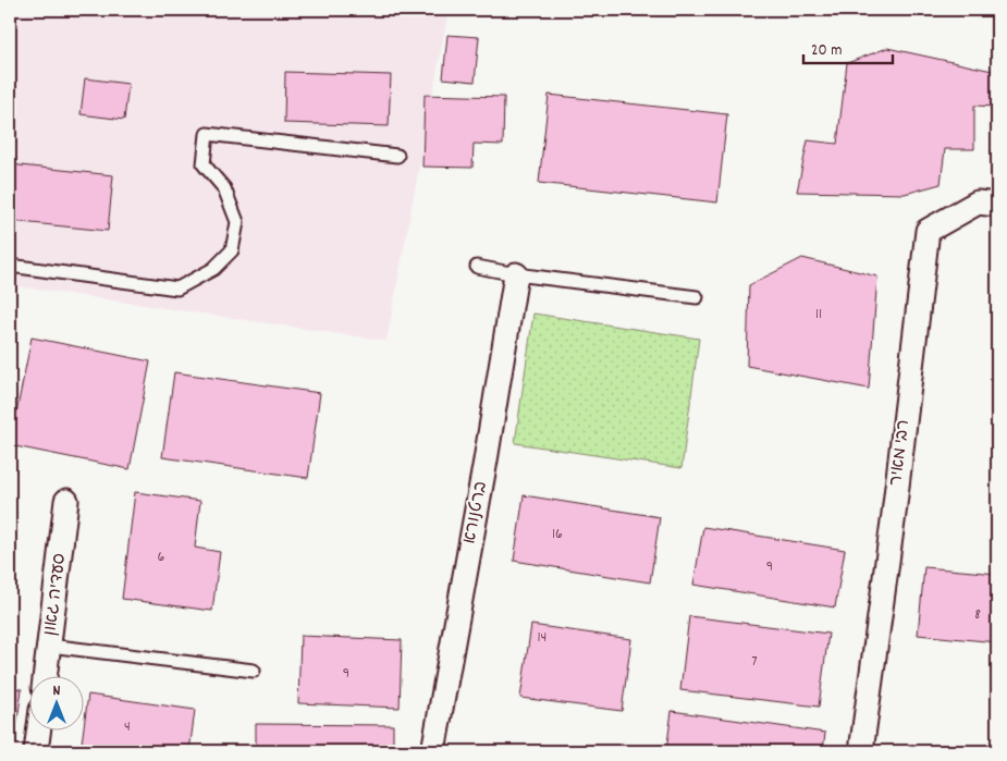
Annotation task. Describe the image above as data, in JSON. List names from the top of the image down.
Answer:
{
  "streets": {
    "street": ["רבי מאיר", "ברטנורא", "סעדיה גאון"]
  },
  "house_numbers": [
    "11",
    "16",
    "6",
    "9",
    "8",
    "14",
    "7",
    "9",
    "4"
  ],
  "scale_bar": "20 m",
  "north": "top"
}
